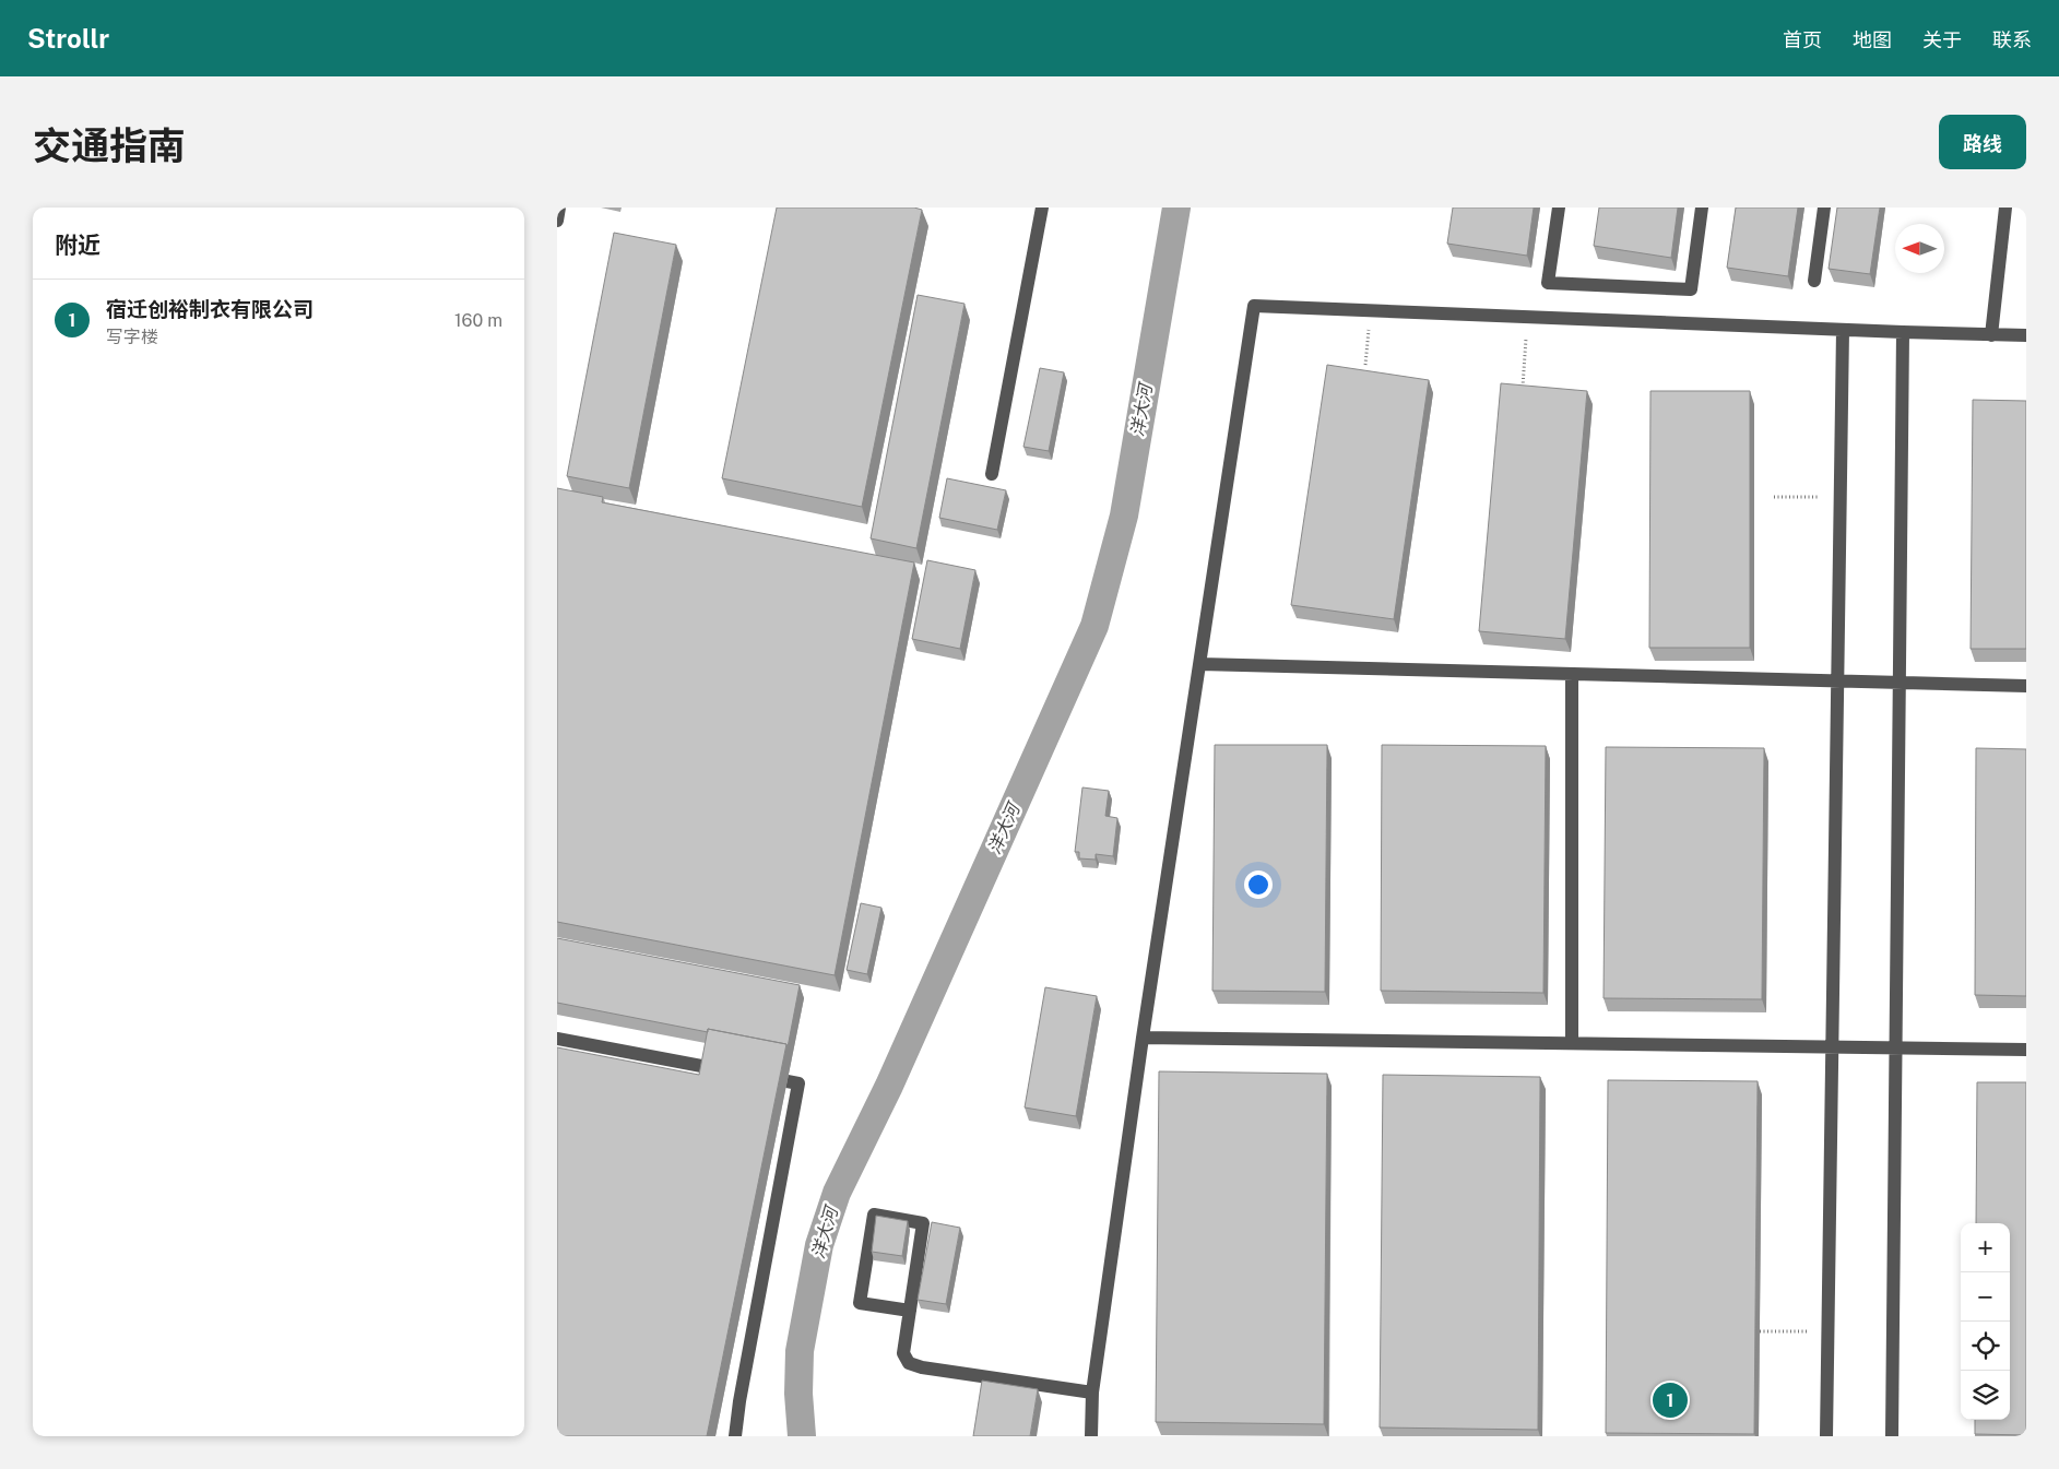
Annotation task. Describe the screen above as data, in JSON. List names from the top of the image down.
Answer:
{
  "water": ["洋大河"],
  "north": "left",
  "page": {
    "header": "Strollr",
    "nav": [
      "首页",
      "地图",
      "关于",
      "联系"
    ],
    "title": "交通指南",
    "buttons": "路线",
    "heading": "附近",
    "list": [
      {
        "mark": "1",
        "name": "宿迁创裕制衣有限公司",
        "note": "写字楼",
        "value": "160 m"
      }
    ],
    "map_buttons": ["+", "−"],
    "pins": "1"
  }
}
